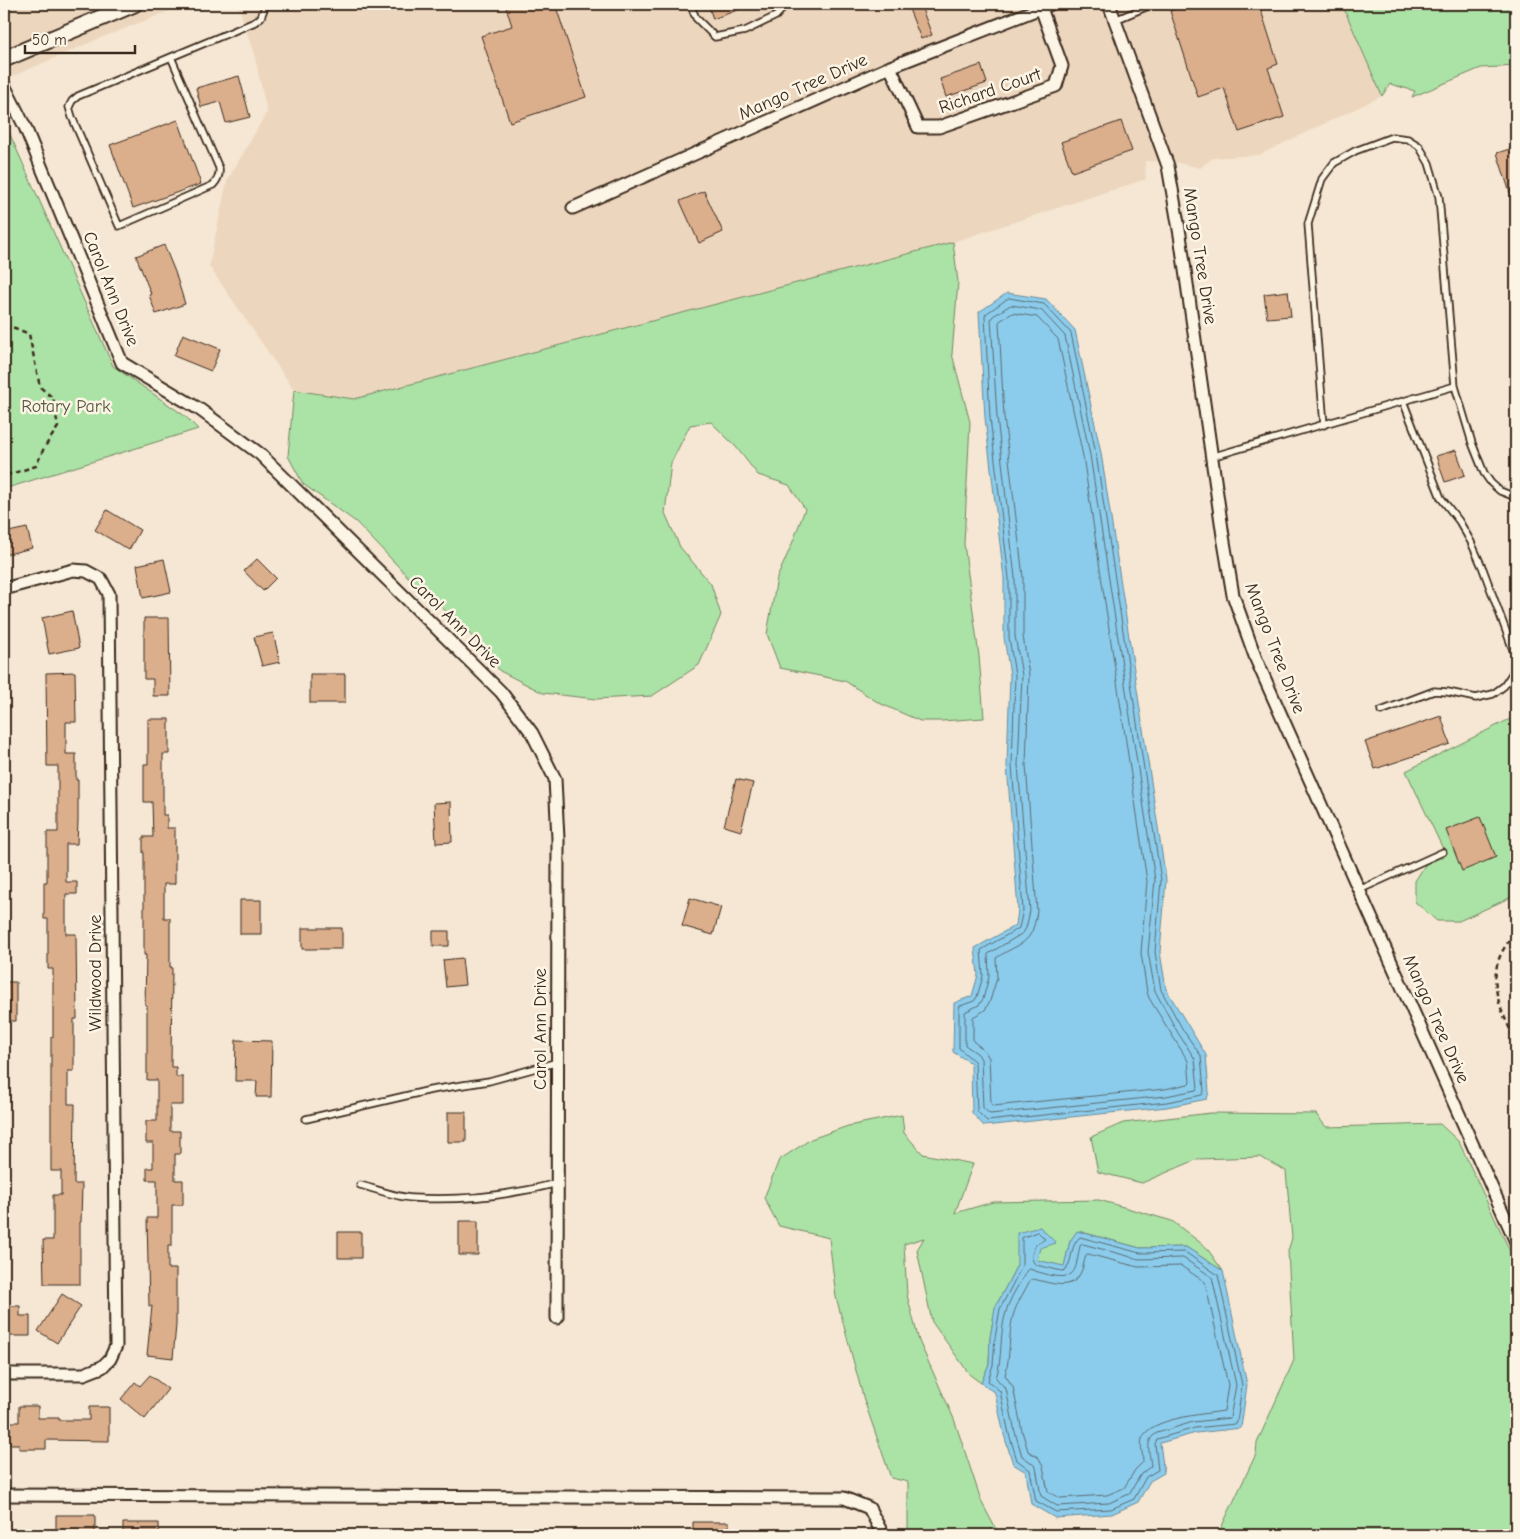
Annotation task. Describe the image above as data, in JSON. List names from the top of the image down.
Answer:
{
  "streets": {
    "street": [
      "Mango Tree Drive",
      "Richard Court",
      "Carol Ann Drive",
      "Wildwood Drive"
    ]
  },
  "crossings": [
    ["Mango Tree Drive", "Richard Court"]
  ],
  "parks": ["Rotary Park"],
  "scale_bar": "50 m"
}
